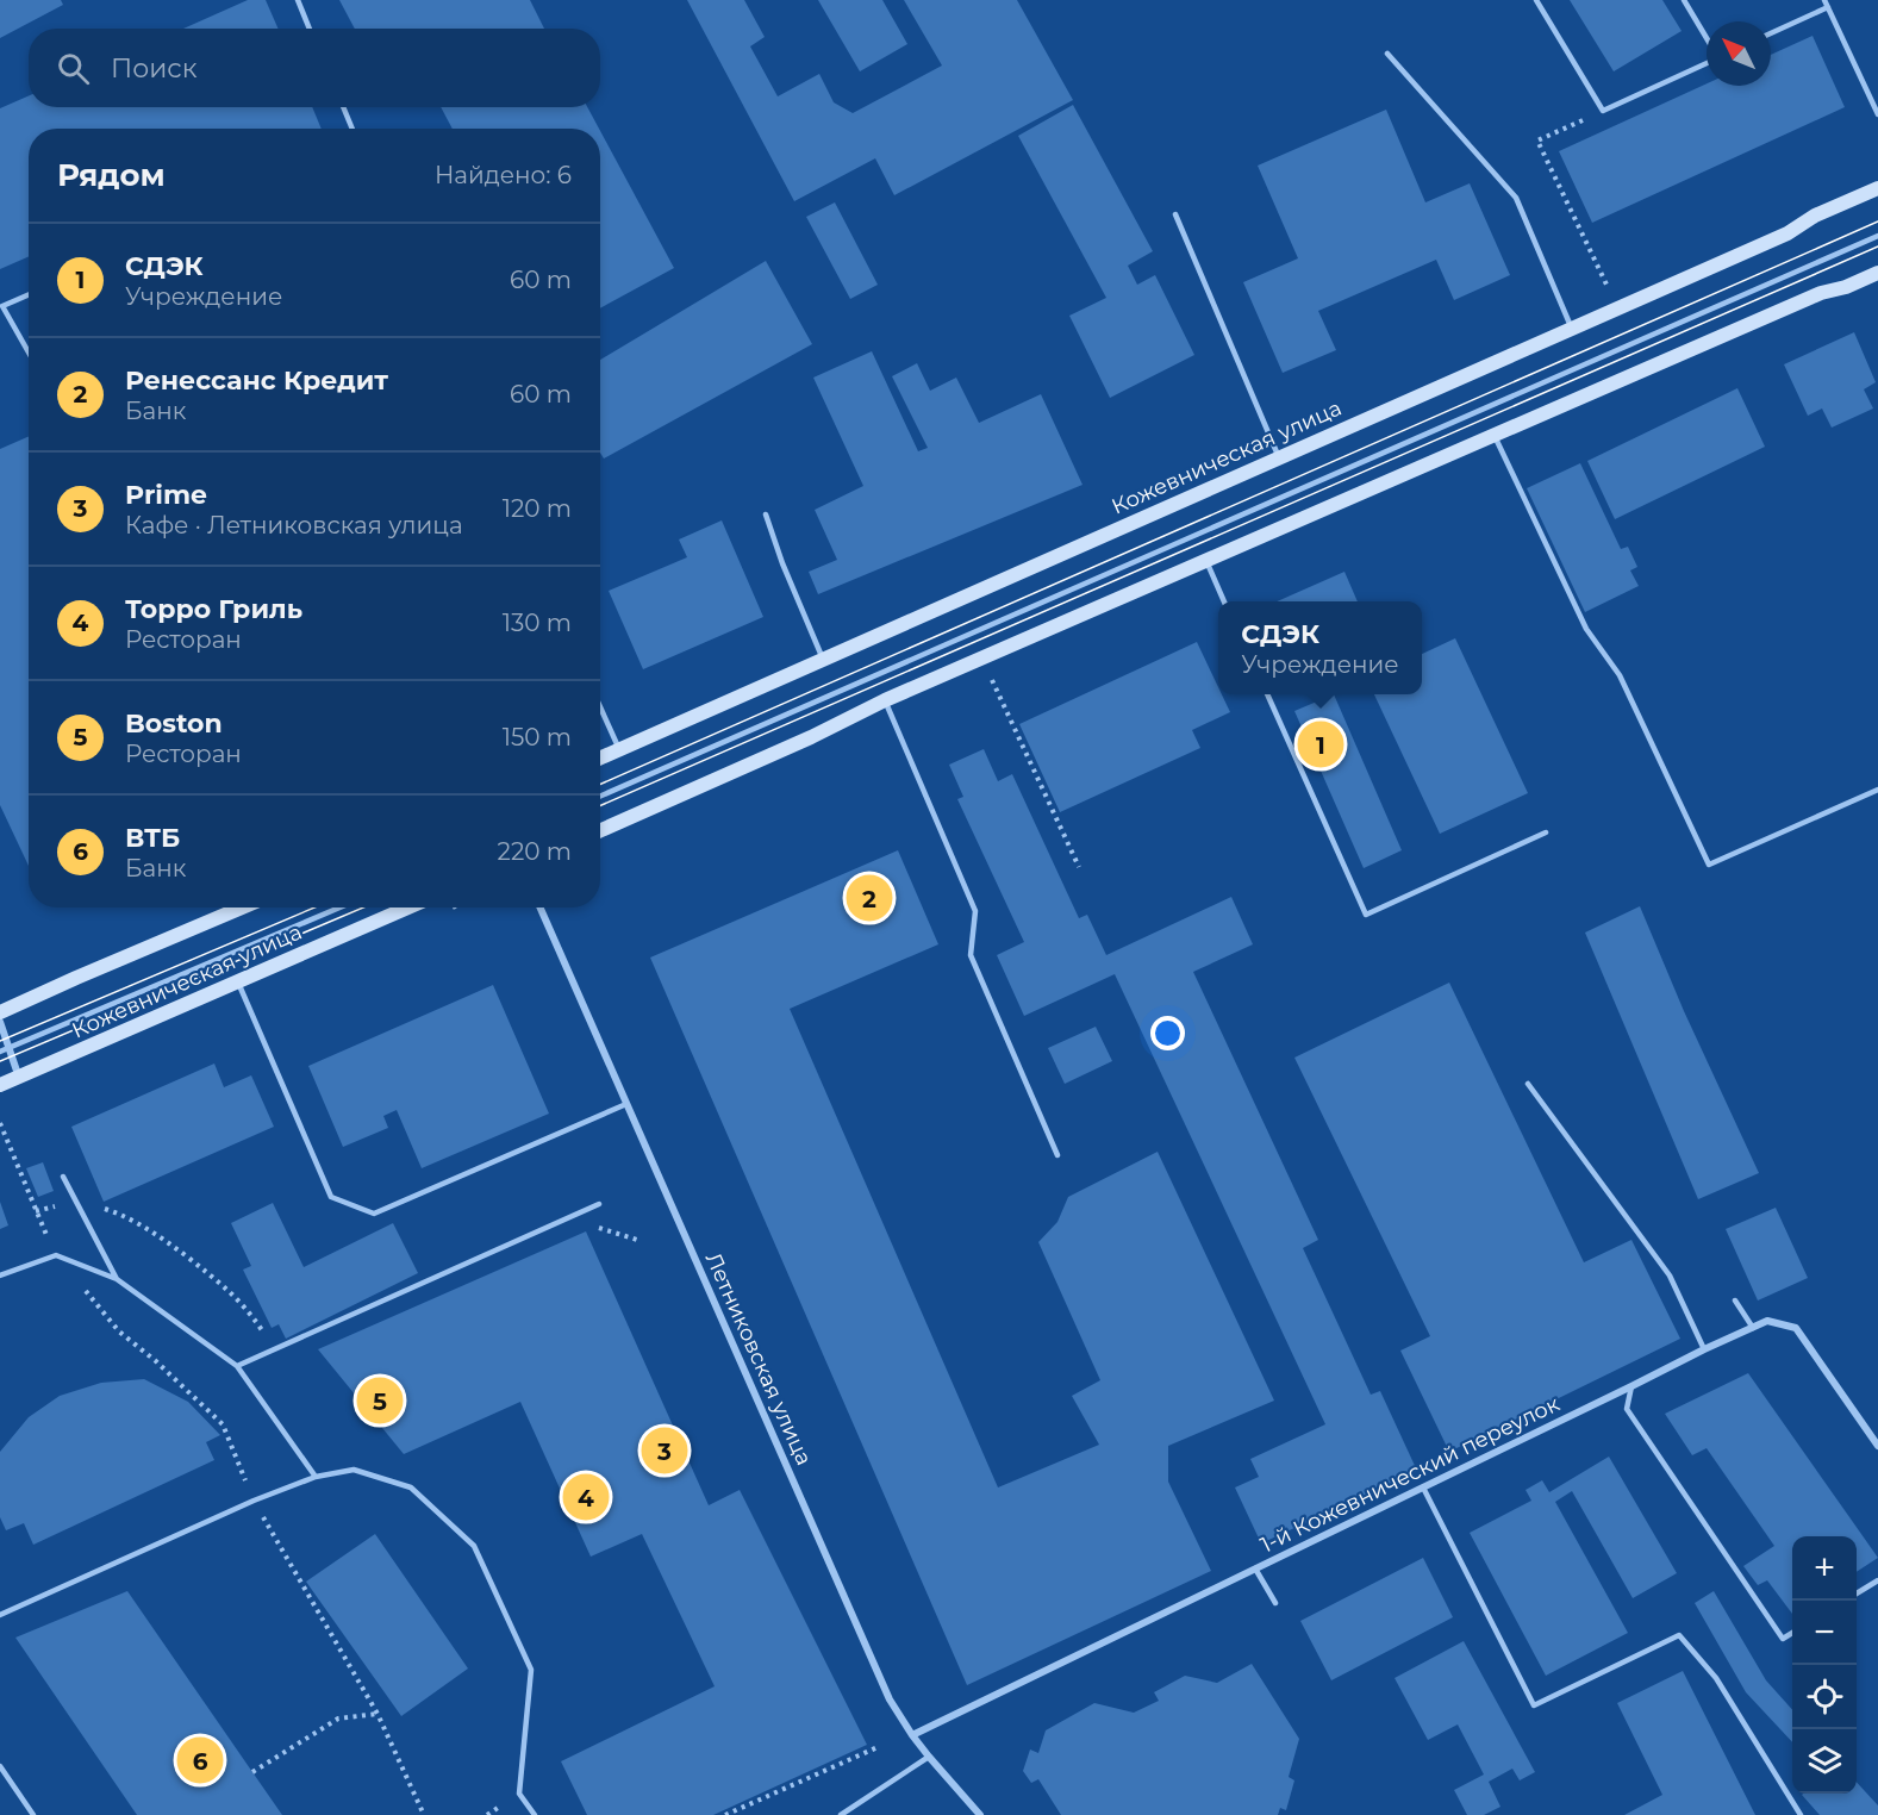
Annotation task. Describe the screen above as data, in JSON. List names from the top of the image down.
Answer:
{
  "streets": {
    "main road": ["Кожевническая улица"],
    "street": ["Летниковская улица", "1-й Кожевнический переулок"]
  },
  "crossings": [
    ["Летниковская улица", "1-й Кожевнический переулок"]
  ],
  "north": "top left",
  "page": {
    "search": "Поиск",
    "heading": ["Рядом", "Найдено: 6"],
    "list": [
      {
        "mark": "1",
        "name": "СДЭК",
        "note": "Учреждение",
        "value": "60 m"
      },
      {
        "mark": "2",
        "name": "Ренессанс Кредит",
        "note": "Банк",
        "value": "60 m"
      },
      {
        "mark": "3",
        "name": "Prime",
        "note": "Кафе · Летниковская улица",
        "value": "120 m"
      },
      {
        "mark": "4",
        "name": "Торро Гриль",
        "note": "Ресторан",
        "value": "130 m"
      },
      {
        "mark": "5",
        "name": "Boston",
        "note": "Ресторан",
        "value": "150 m"
      },
      {
        "mark": "6",
        "name": "ВТБ",
        "note": "Банк",
        "value": "220 m"
      }
    ],
    "popup": ["СДЭК", "Учреждение"],
    "pins": [
      "1",
      "2",
      "5",
      "3",
      "4",
      "6"
    ],
    "map_buttons": ["+", "−"]
  }
}
